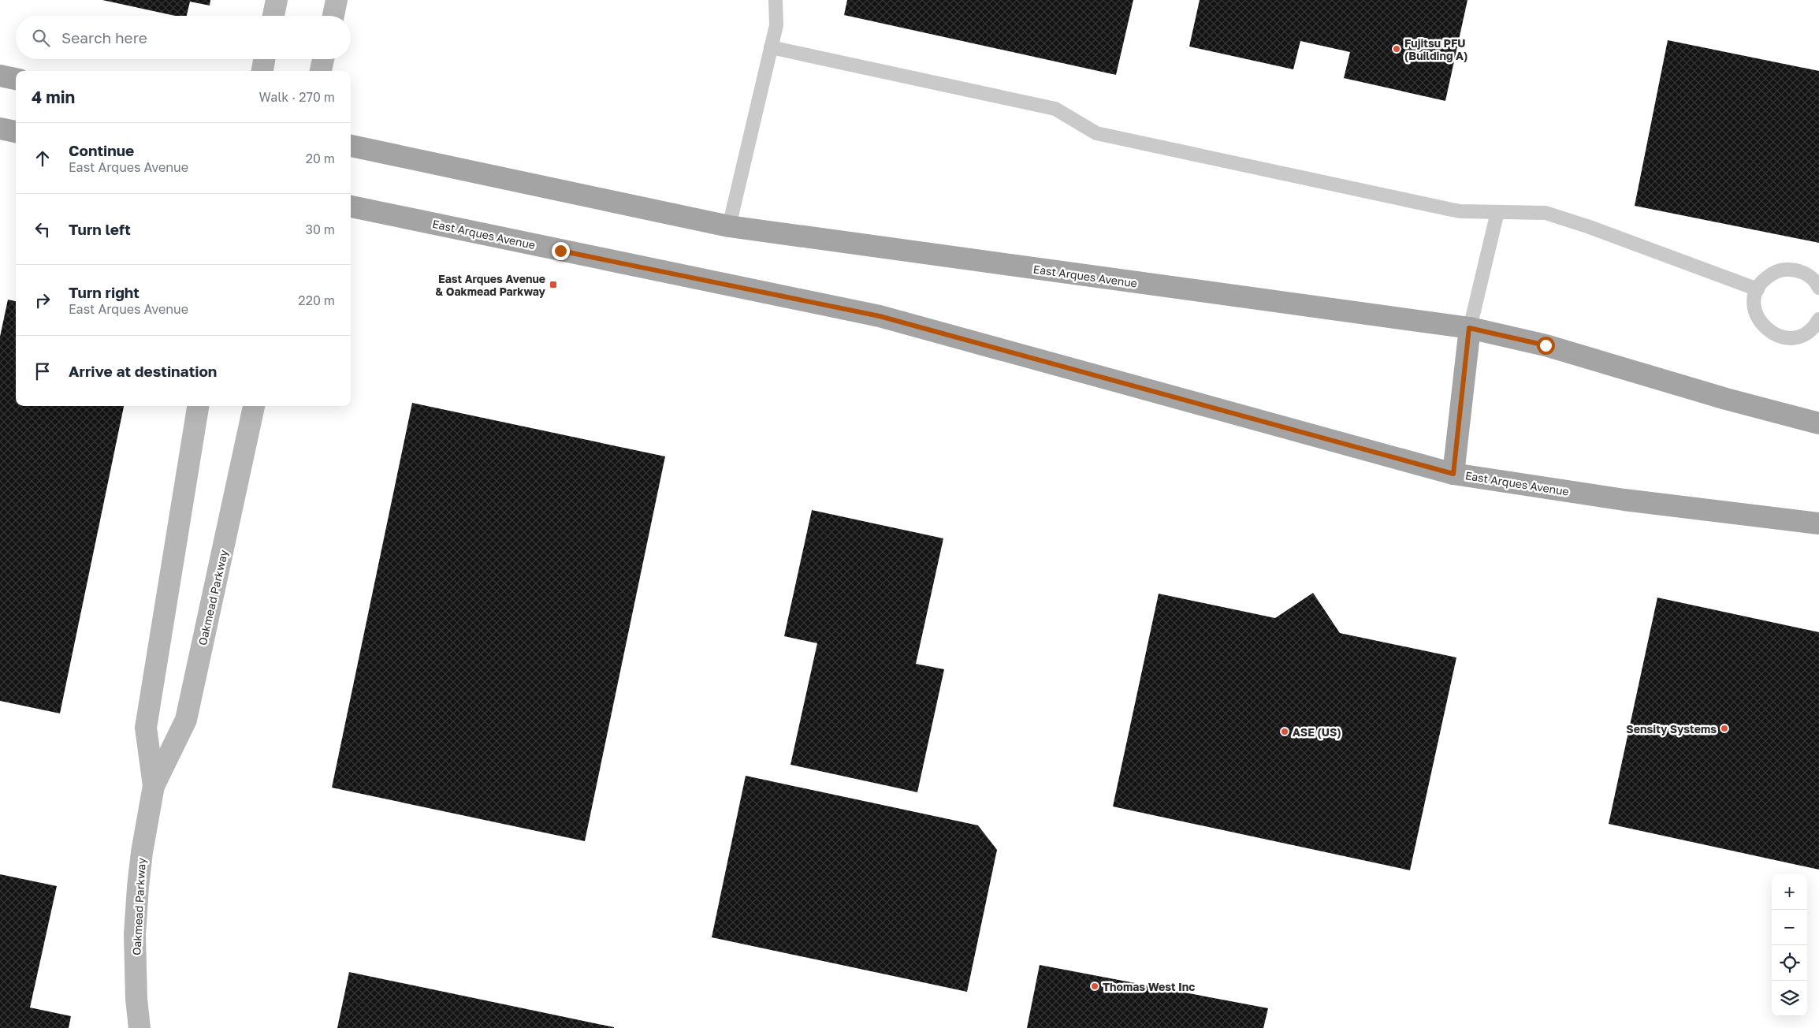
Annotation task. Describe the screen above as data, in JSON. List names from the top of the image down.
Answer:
{
  "streets": {
    "main road": ["East Arques Avenue", "Oakmead Parkway"]
  },
  "places": {
    "other": [
      "Fujitsu PFU (Building A)",
      "Sensity Systems",
      "ASE (US)",
      "Thomas West Inc"
    ],
    "transit": ["East Arques Avenue & Oakmead Parkway"]
  },
  "page": {
    "search": "Search here",
    "heading": ["4 min", "Walk · 270 m"],
    "list": [
      ["Continue", "East Arques Avenue", "20 m"],
      ["Turn left", "30 m"],
      ["Turn right", "East Arques Avenue", "220 m"],
      "Arrive at destination"
    ],
    "map_buttons": ["+", "−"]
  }
}
